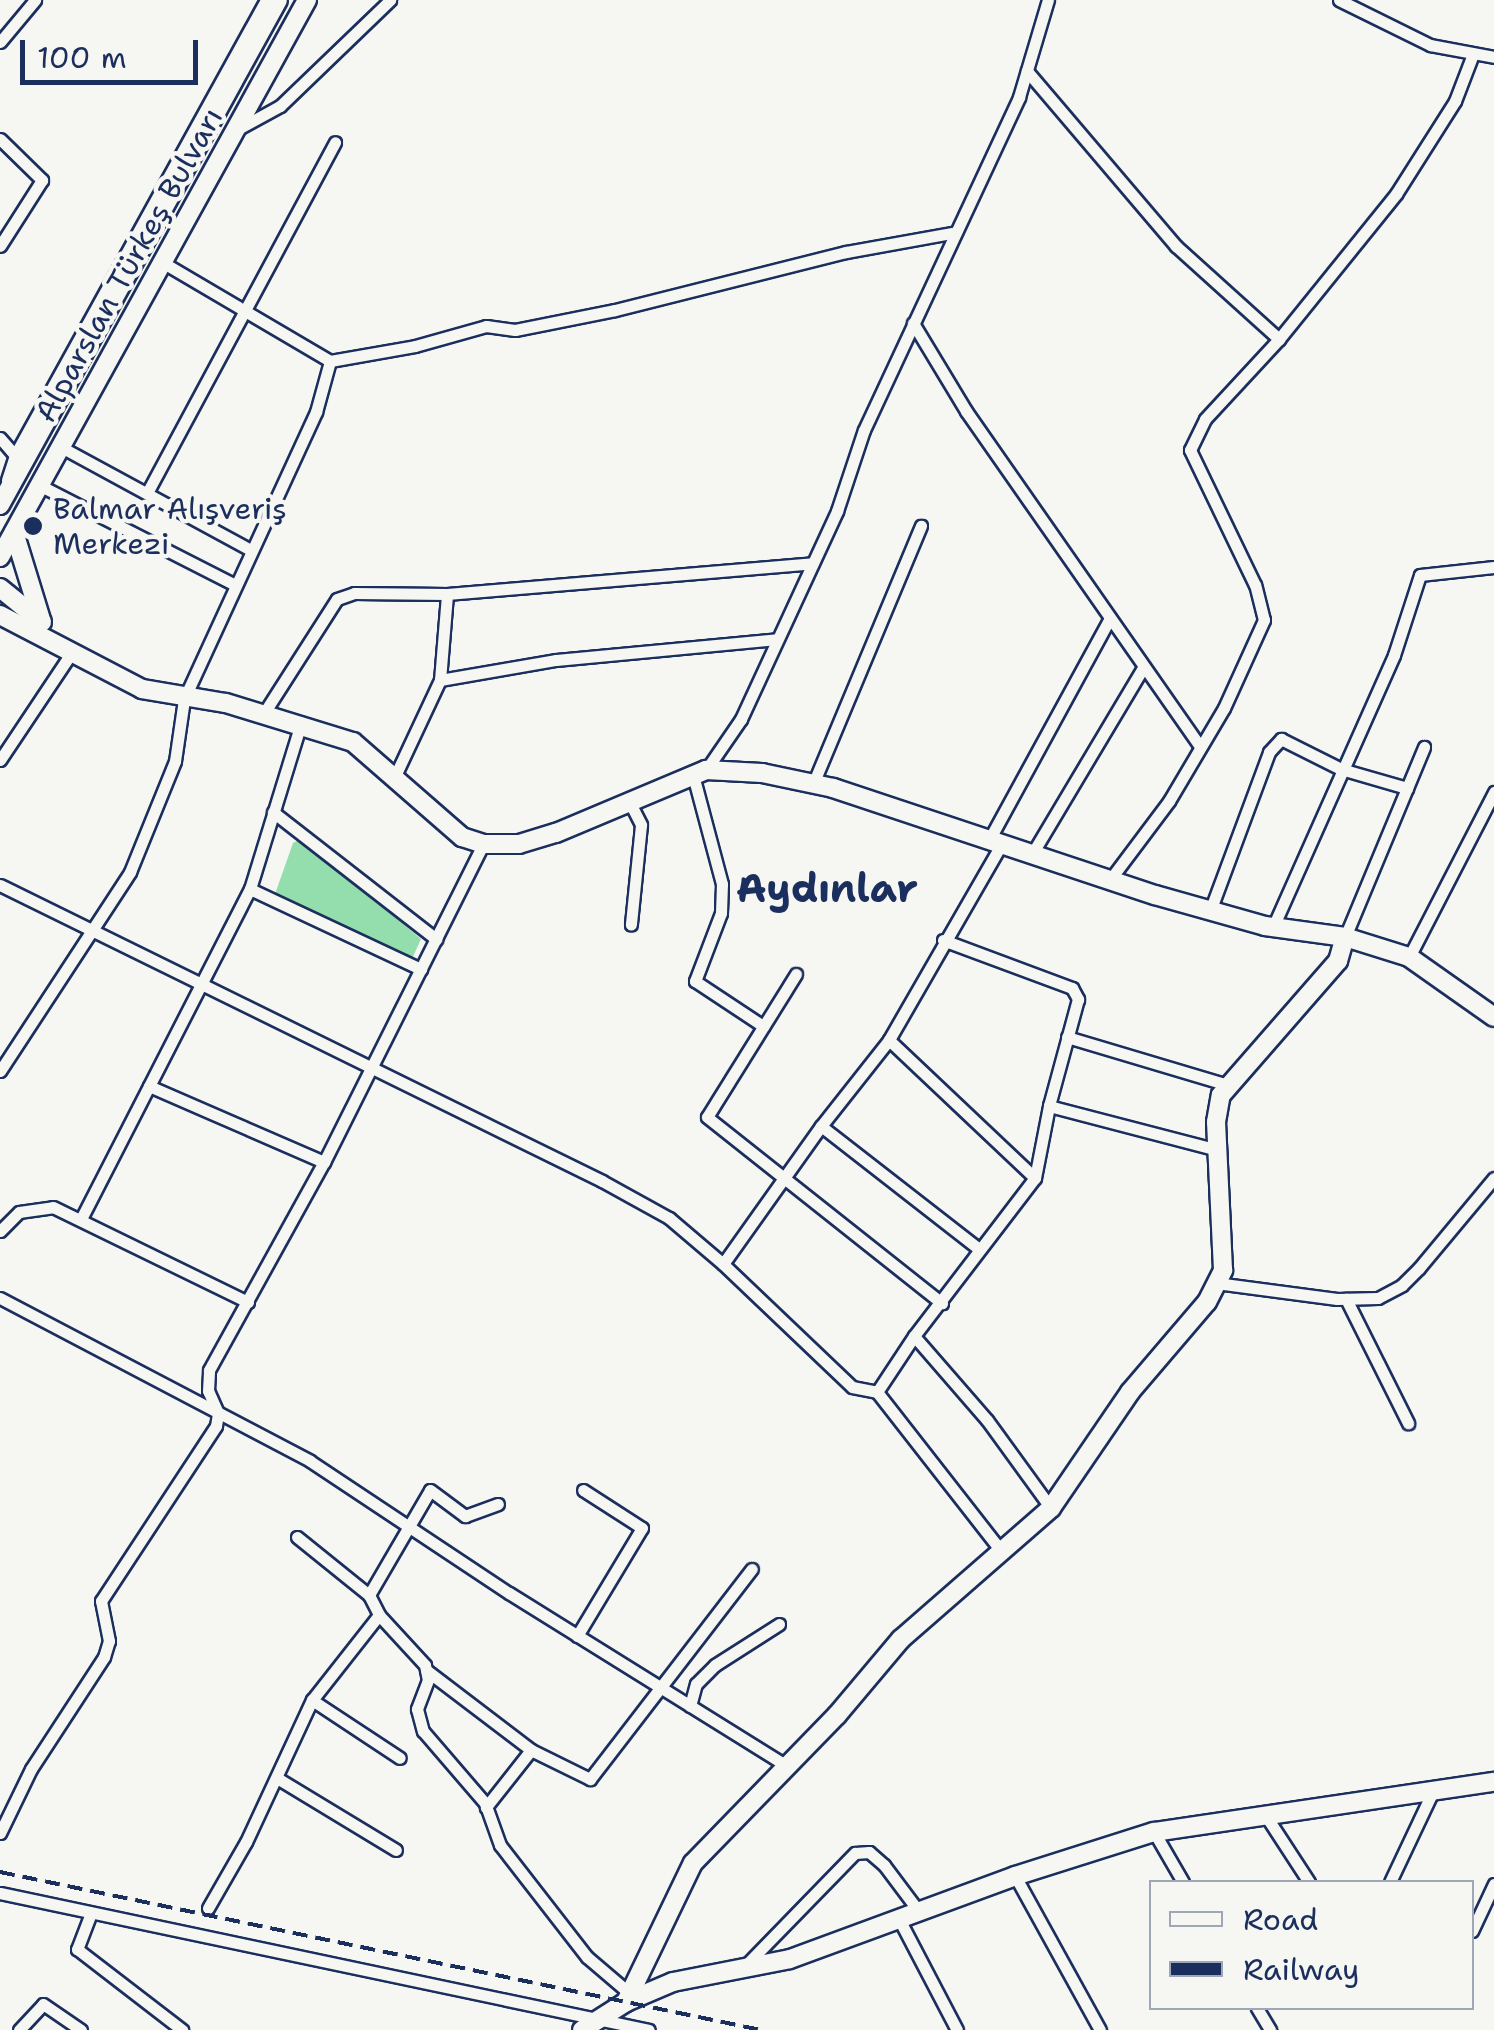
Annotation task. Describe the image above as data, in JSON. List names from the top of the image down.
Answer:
{
  "streets": {
    "street": ["Alparslan Türkeş Bulvarı"]
  },
  "districts": ["Aydınlar"],
  "places": ["Balmar Alışveriş Merkezi"],
  "legend": ["Road", "Railway"],
  "scale_bar": "100 m"
}
